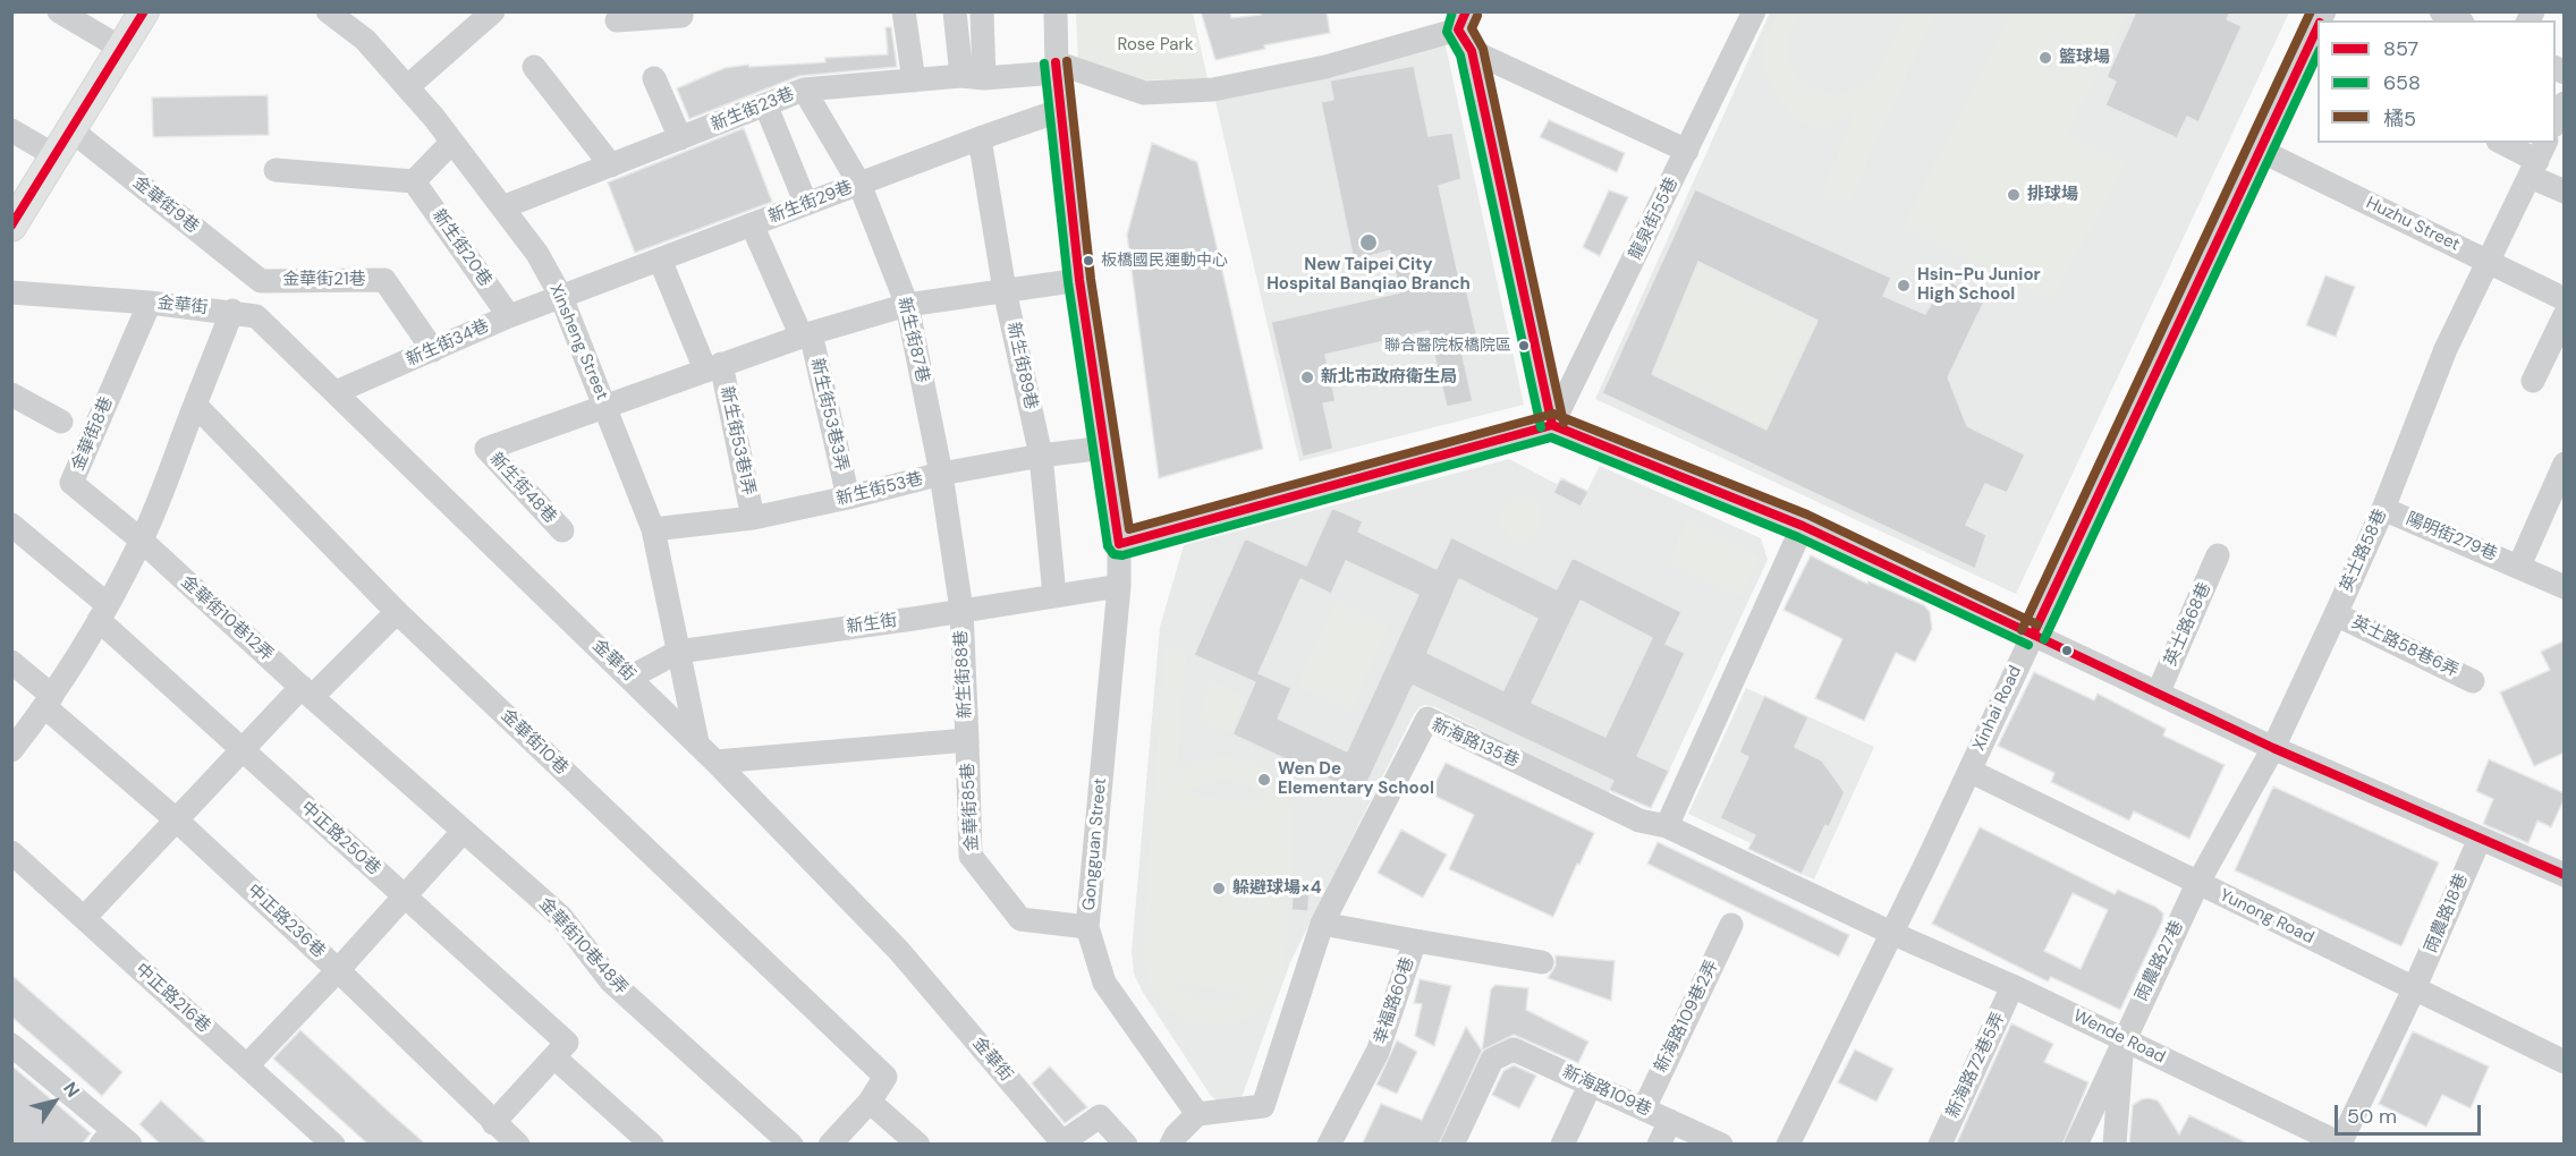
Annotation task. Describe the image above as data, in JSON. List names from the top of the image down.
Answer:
{
  "streets": {
    "street": [
      "新生街23巷",
      "新生街29巷",
      "金華街9巷",
      "龍泉街55巷",
      "Huzhu Street",
      "新生街20巷",
      "金華街21巷",
      "金華街",
      "新生街87巷",
      "Xinsheng Street",
      "新生街34巷",
      "新生街89巷",
      "新生街53巷3弄",
      "金華街8巷",
      "新生街53巷1弄",
      "新生街48巷",
      "新生街53巷",
      "陽明街279巷",
      "英士路58巷",
      "金華街10巷12弄",
      "新生街",
      "英士路68巷",
      "英士路58巷6弄",
      "新生街88巷",
      "Xinhai Road",
      "金華街10巷",
      "新海路135巷",
      "金華街85巷",
      "中正路250巷",
      "Gongguan Street",
      "雨農路18巷",
      "Yunong Road",
      "中正路236巷",
      "金華街10巷48弄",
      "雨農路27巷",
      "中正路216巷",
      "幸福路60巷",
      "新海路109巷2弄",
      "Wende Road",
      "新海路72巷5弄",
      "新海路109巷"
    ]
  },
  "crossings": [
    ["新生街23巷", "新生街87巷"],
    ["新生街23巷", "Xinsheng Street"],
    ["新生街23巷", "Gongguan Street"],
    ["新生街29巷", "新生街87巷"],
    ["新生街29巷", "Xinsheng Street"],
    ["新生街29巷", "新生街34巷"],
    ["新生街29巷", "新生街89巷"],
    ["新生街29巷", "新生街53巷3弄"],
    ["新生街29巷", "新生街53巷1弄"],
    ["新生街29巷", "Gongguan Street"],
    ["金華街9巷", "金華街21巷"],
    ["Huzhu Street", "英士路58巷"],
    ["Huzhu Street", "Xinhai Road"],
    ["新生街20巷", "新生街34巷"],
    ["金華街21巷", "新生街34巷"],
    ["金華街", "Xinsheng Street"],
    ["金華街", "新生街34巷"],
    ["金華街", "金華街8巷"],
    ["金華街", "新生街"],
    ["金華街", "金華街85巷"],
    ["新生街87巷", "新生街53巷"],
    ["新生街87巷", "新生街"],
    ["新生街87巷", "新生街88巷"],
    ["Xinsheng Street", "新生街34巷"],
    ["Xinsheng Street", "新生街48巷"],
    ["Xinsheng Street", "新生街53巷"],
    ["Xinsheng Street", "新生街"],
    ["新生街89巷", "新生街53巷"],
    ["新生街89巷", "新生街"],
    ["新生街53巷3弄", "新生街53巷"],
    ["金華街8巷", "金華街10巷12弄"],
    ["新生街53巷1弄", "新生街53巷"],
    ["新生街53巷", "Gongguan Street"],
    ["陽明街279巷", "英士路58巷"],
    ["英士路58巷", "英士路58巷6弄"],
    ["英士路58巷", "Yunong Road"],
    ["英士路58巷", "雨農路27巷"],
    ["金華街10巷12弄", "金華街10巷48弄"],
    ["新生街", "新生街88巷"],
    ["新生街", "Gongguan Street"],
    ["新生街88巷", "金華街85巷"],
    ["Xinhai Road", "新海路135巷"],
    ["Xinhai Road", "Yunong Road"],
    ["Xinhai Road", "Wende Road"],
    ["新海路135巷", "Gongguan Street"],
    ["新海路135巷", "幸福路60巷"],
    ["新海路135巷", "Wende Road"],
    ["金華街85巷", "Gongguan Street"],
    ["雨農路18巷", "Yunong Road"],
    ["雨農路18巷", "Wende Road"],
    ["Yunong Road", "雨農路27巷"],
    ["雨農路27巷", "Wende Road"],
    ["新海路109巷2弄", "新海路109巷"],
    ["Wende Road", "新海路72巷5弄"]
  ],
  "parks": ["Rose Park"],
  "places": [
    "籃球場",
    "排球場",
    "New Taipei City Hospital Banqiao Branch",
    "板橋國民運動中心",
    "Hsin-Pu Junior High School",
    "聯合醫院板橋院區",
    "新北市政府衛生局",
    "Wen De Elementary School",
    "躲避球場×4"
  ],
  "lines": ["transit line 857", "transit line 658", "transit line 橘5"],
  "legend": ["857", "658", "橘5"],
  "scale_bar": "50 m",
  "north": "top right"
}
